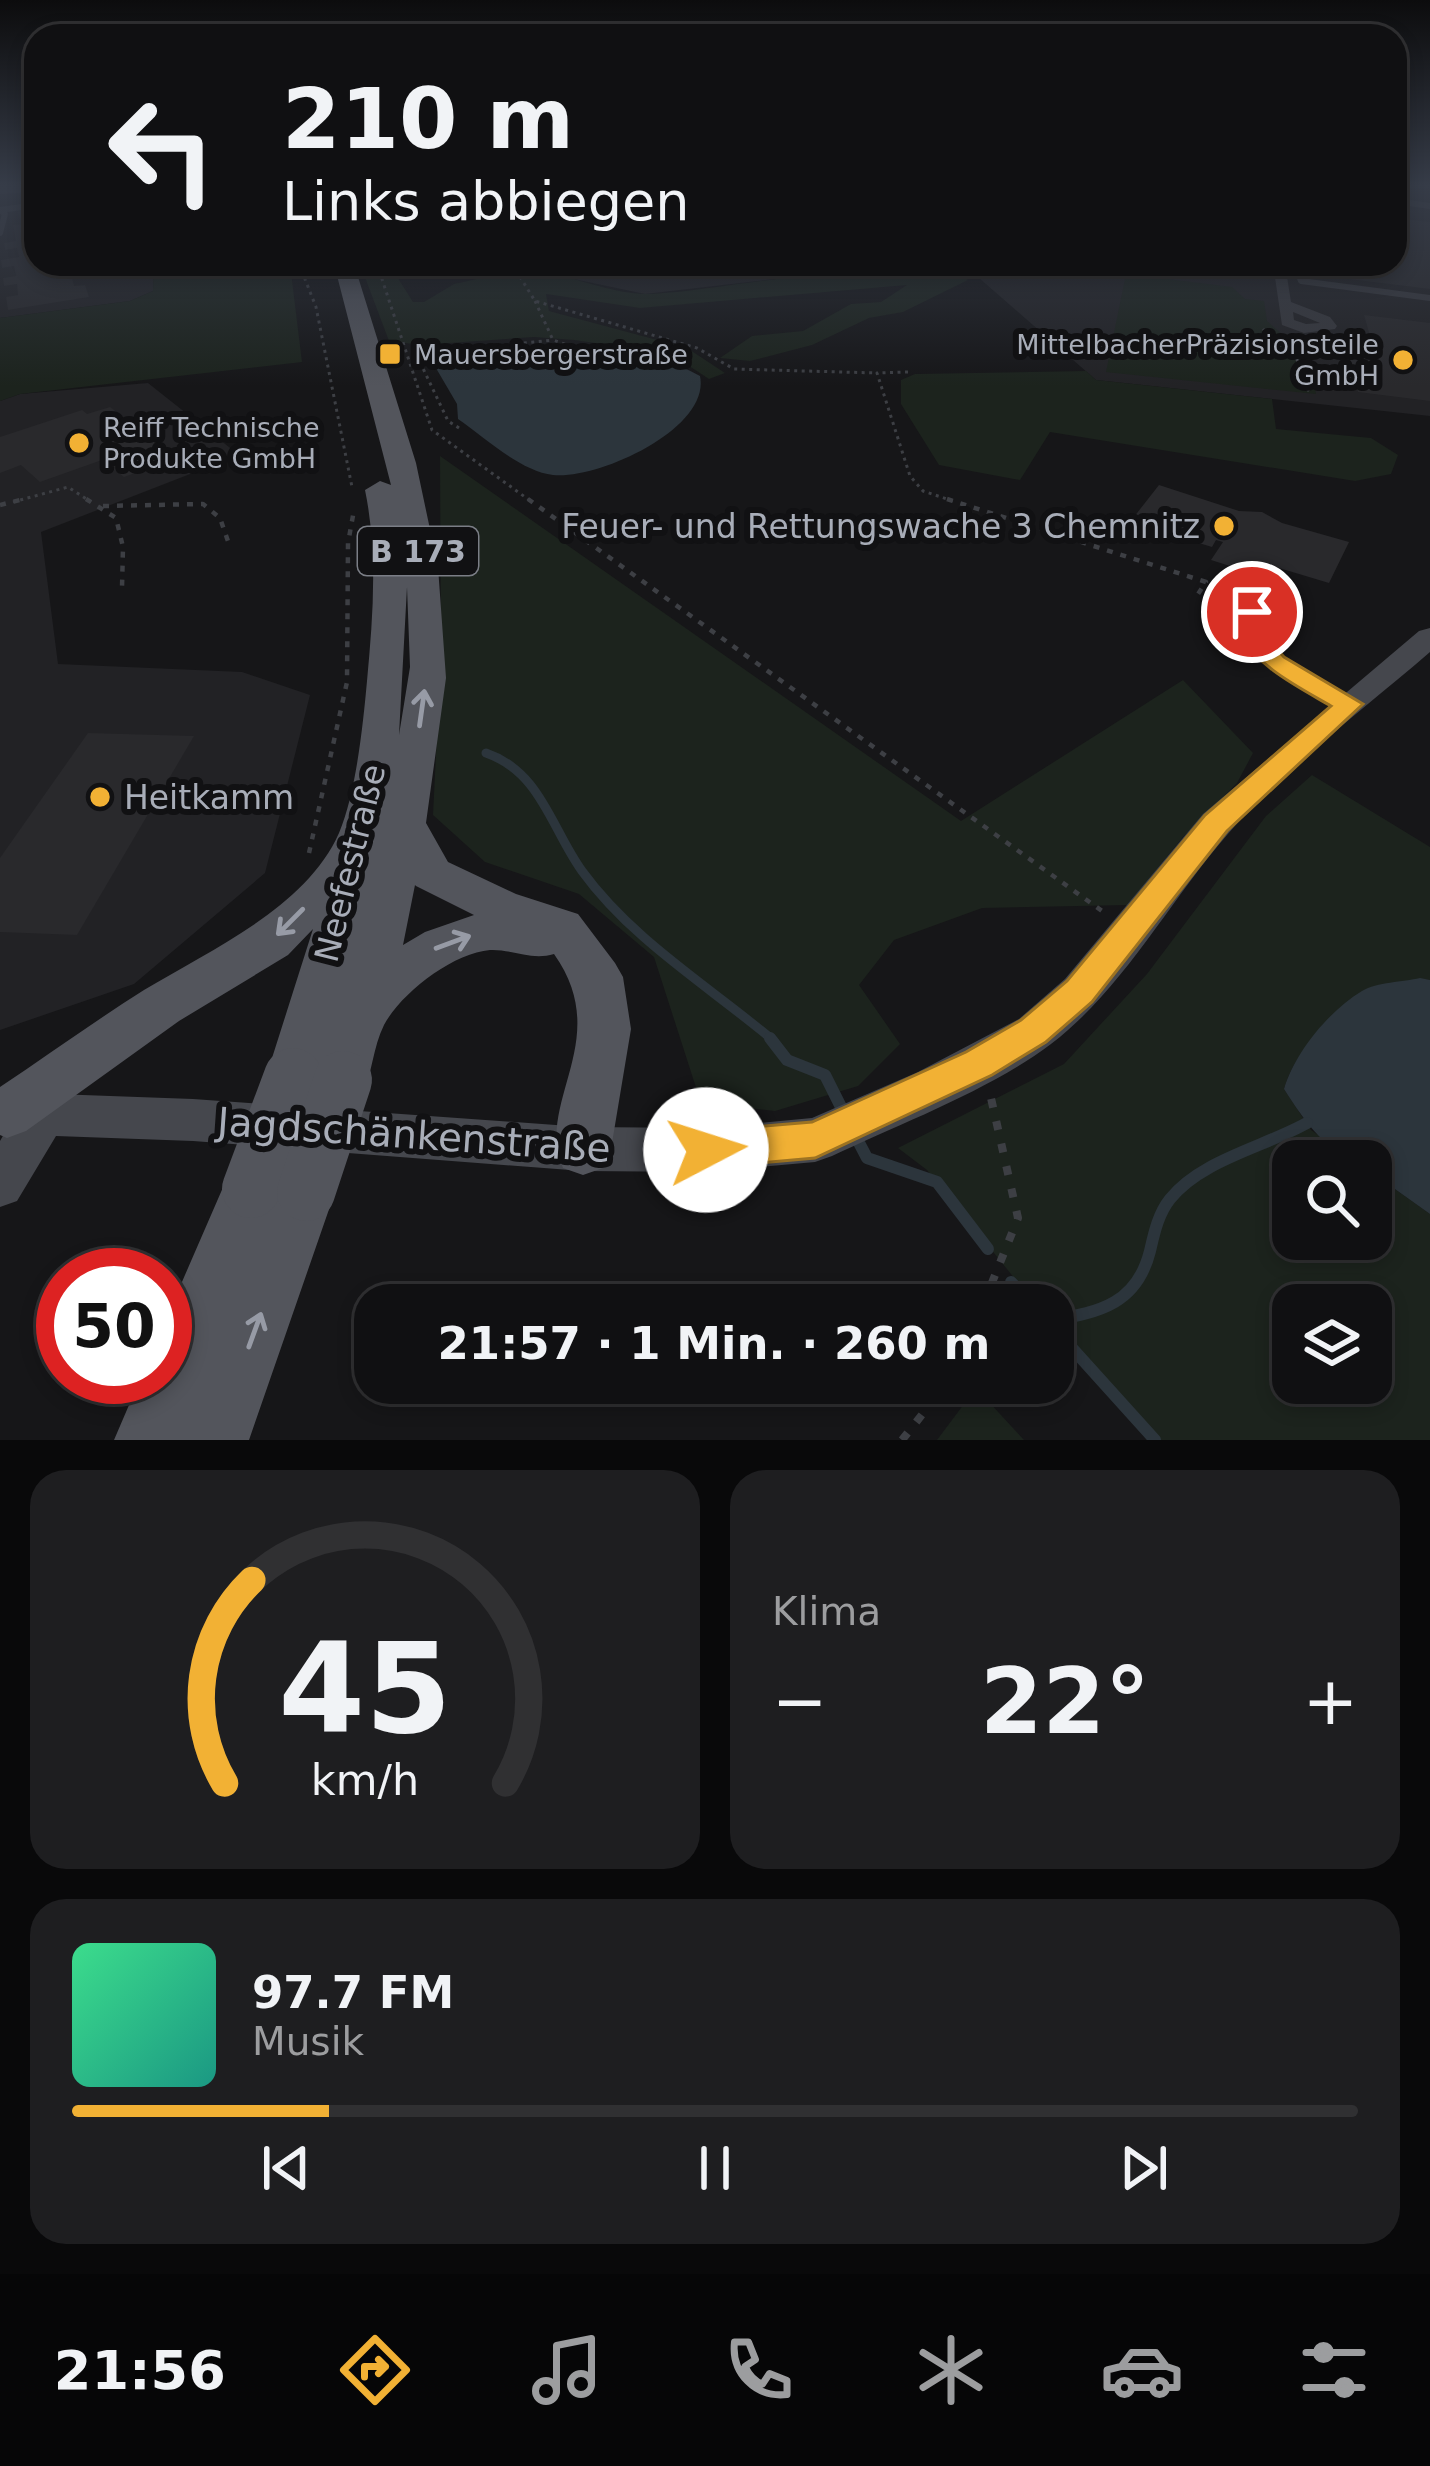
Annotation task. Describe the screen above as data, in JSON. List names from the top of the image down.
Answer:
{
  "streets": {
    "main road": ["B 173", "Neefestraße", "Jagdschänkenstraße"]
  },
  "places": {
    "transit": ["Mauersbergerstraße"],
    "other": [
      "MittelbacherPräzisionsteile GmbH",
      "Reiff Technische Produkte GmbH",
      "Feuer- und Rettungswache 3 Chemnitz",
      "Heitkamm"
    ]
  },
  "page": {
    "turn": ["210 m", "Links abbiegen"],
    "limit": "50",
    "trip": "21:57 · 1 Min. · 260 m",
    "tile": "Klima",
    "heat": ["−", "22°", "+"],
    "song": ["97.7 FM", "Musik"],
    "tabs": "21:56",
    "gauge": ["45", "km/h"]
  }
}
